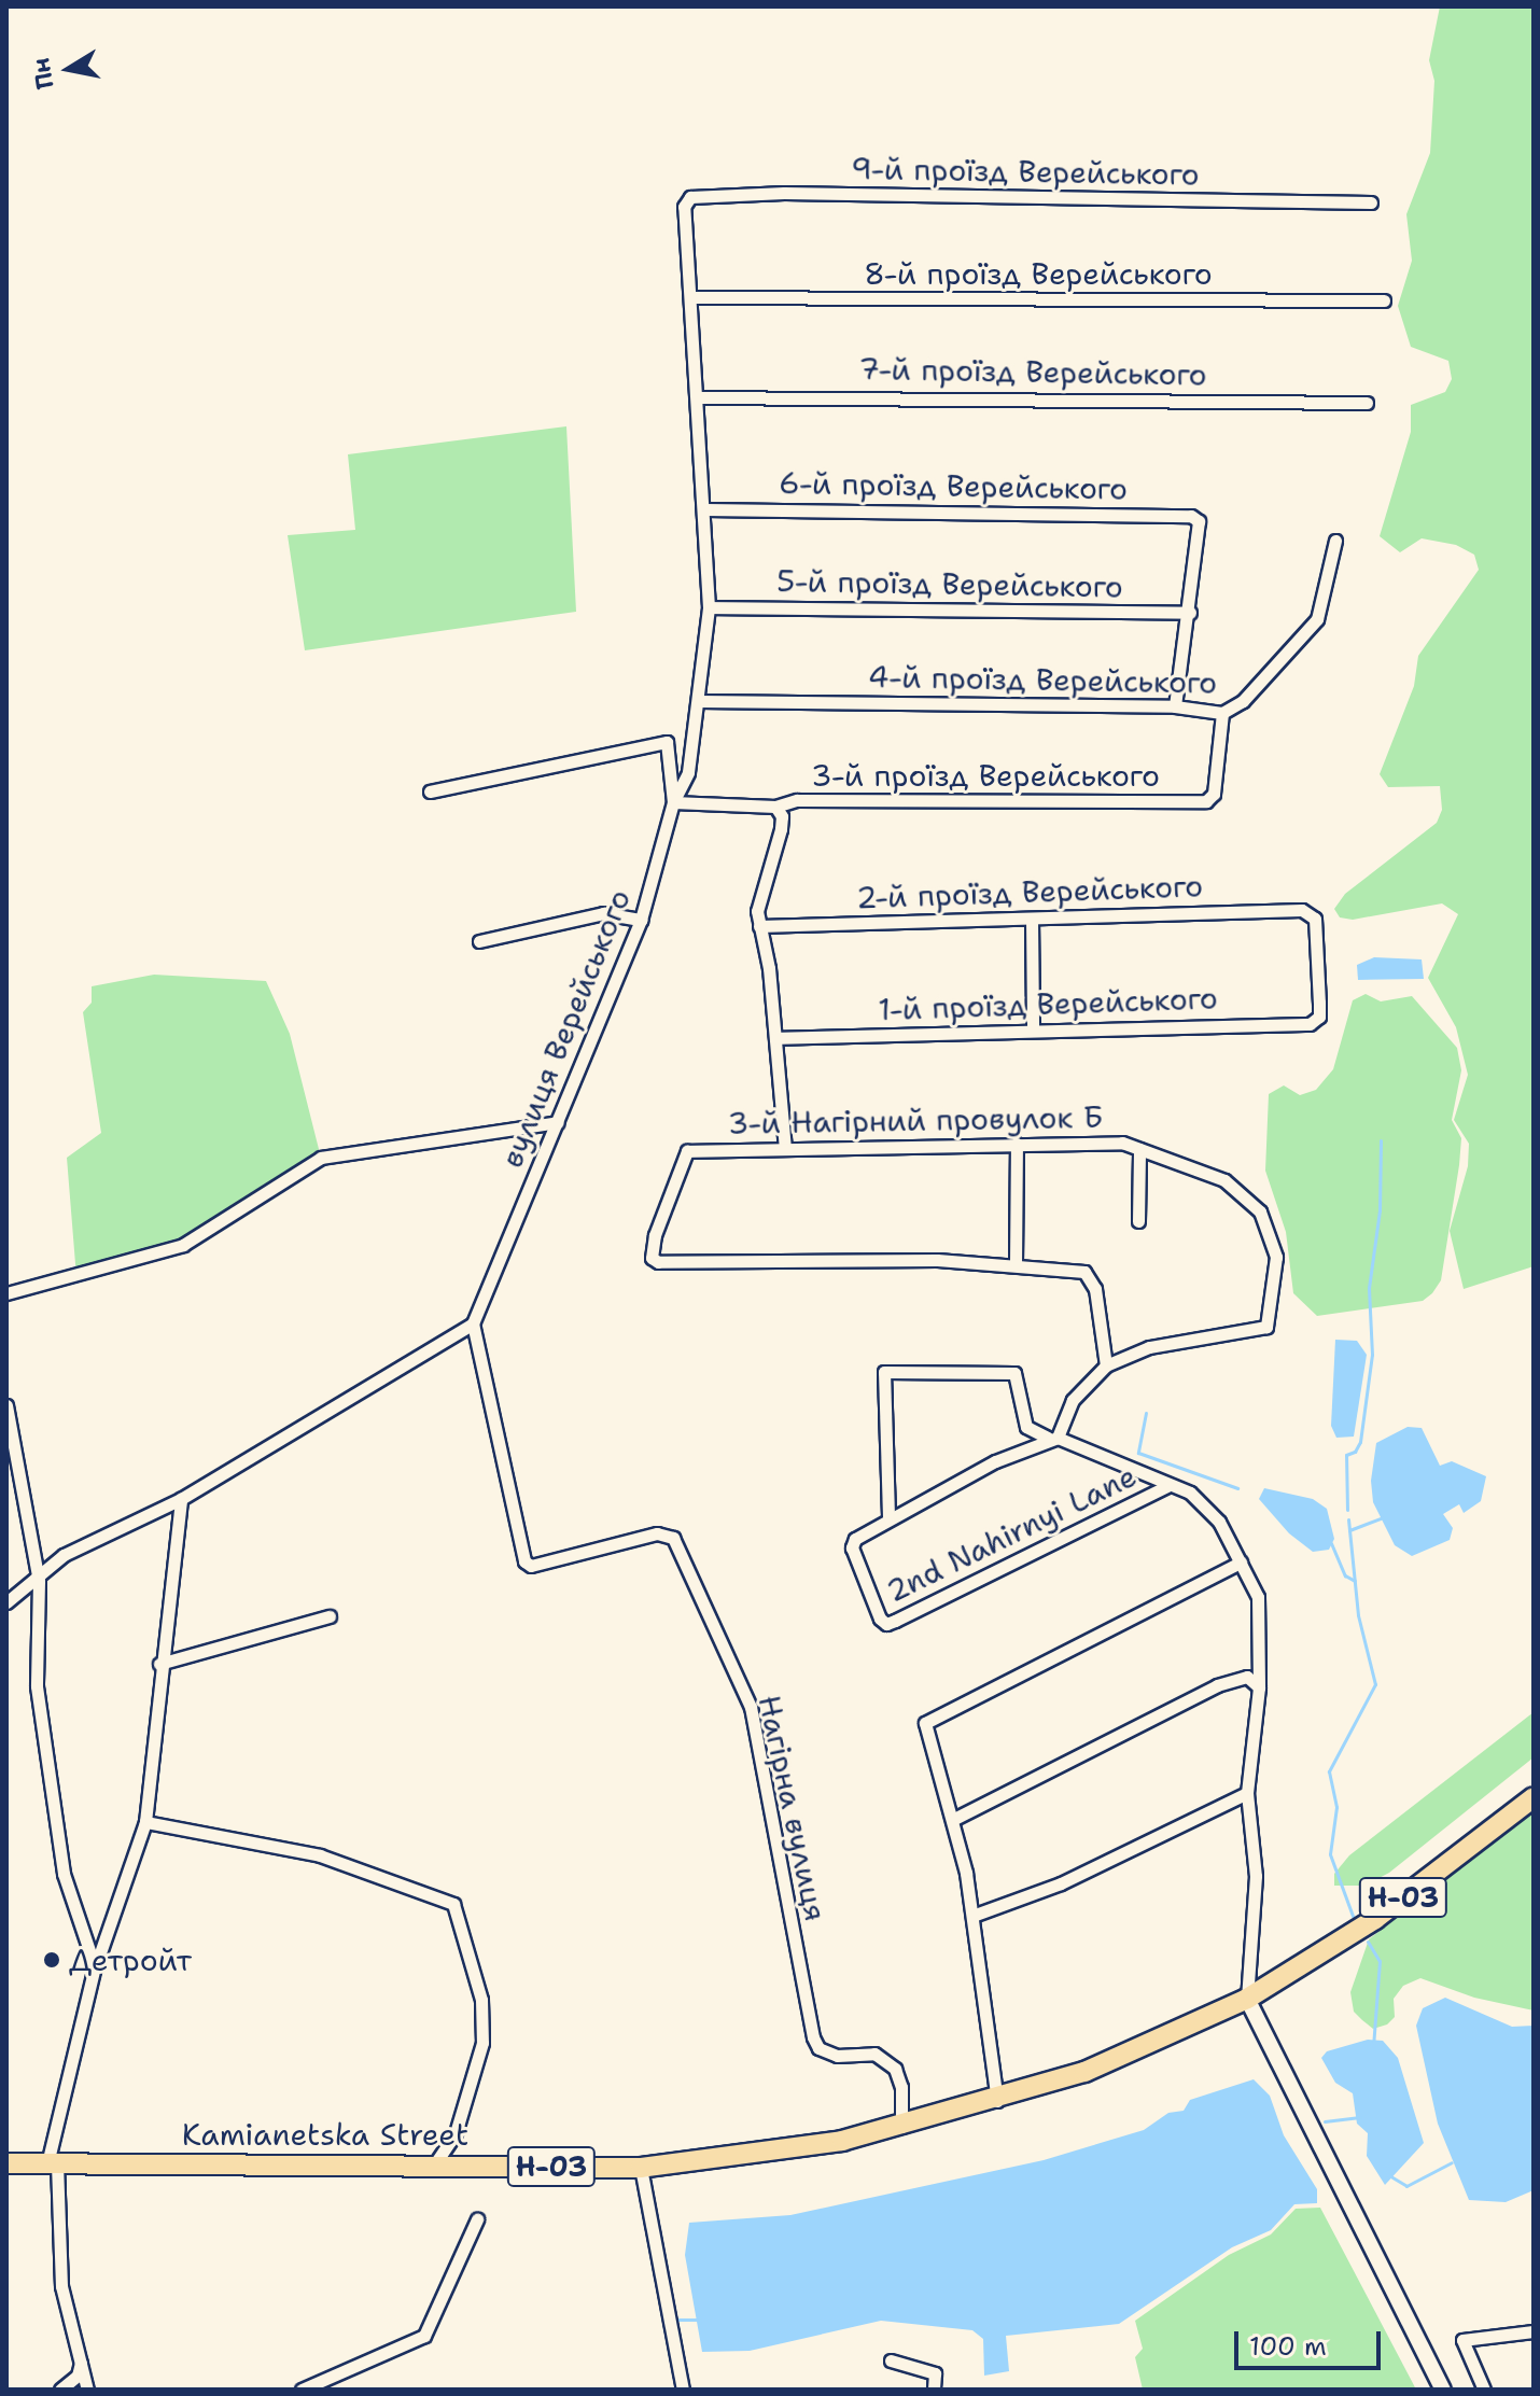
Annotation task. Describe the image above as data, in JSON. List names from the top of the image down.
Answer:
{
  "streets": {
    "main road": ["Н-03", "Kamianetska Street"],
    "street": [
      "9-й проїзд Верейського",
      "8-й проїзд Верейського",
      "7-й проїзд Верейського",
      "6-й проїзд Верейського",
      "5-й проїзд Верейського",
      "4-й проїзд Верейського",
      "3-й проїзд Верейського",
      "2-й проїзд Верейського",
      "1-й проїзд Верейського",
      "вулиця Верейського",
      "3-й Нагірний провулок Б",
      "2nd Nahirnyi Lane",
      "Нагірна вулиця"
    ]
  },
  "crossings": [
    ["9-й проїзд Верейського", "вулиця Верейського"],
    ["8-й проїзд Верейського", "вулиця Верейського"],
    ["7-й проїзд Верейського", "вулиця Верейського"],
    ["6-й проїзд Верейського", "5-й проїзд Верейського"],
    ["6-й проїзд Верейського", "вулиця Верейського"],
    ["5-й проїзд Верейського", "вулиця Верейського"],
    ["4-й проїзд Верейського", "3-й проїзд Верейського"],
    ["4-й проїзд Верейського", "вулиця Верейського"],
    ["3-й проїзд Верейського", "вулиця Верейського"],
    ["2-й проїзд Верейського", "1-й проїзд Верейського"],
    ["вулиця Верейського", "Нагірна вулиця"],
    ["Нагірна вулиця", "Kamianetska Street"]
  ],
  "places": ["Детройт"],
  "scale_bar": "100 m",
  "north": "left"
}
